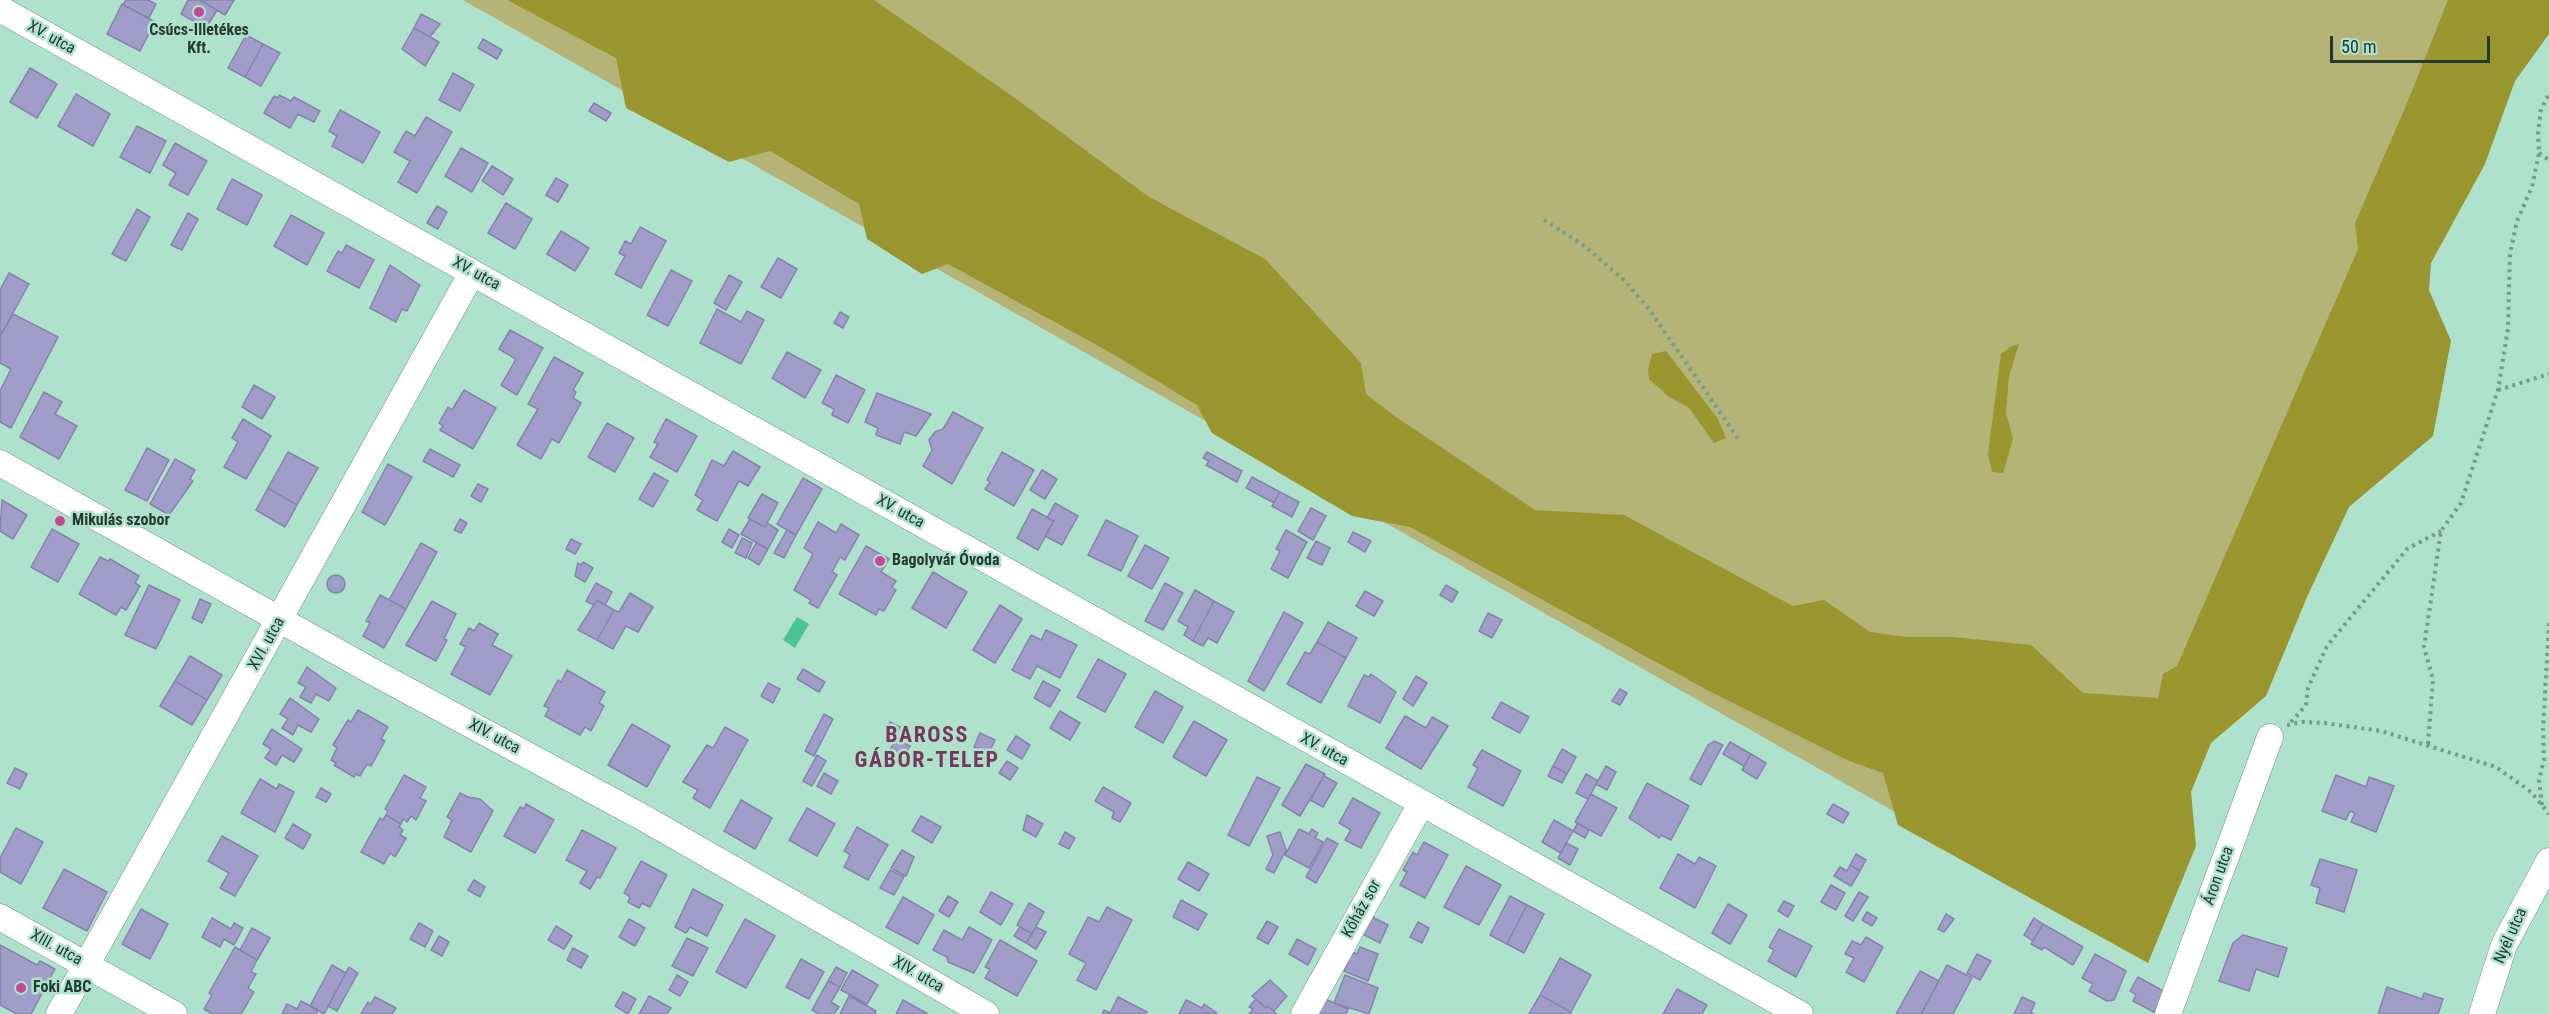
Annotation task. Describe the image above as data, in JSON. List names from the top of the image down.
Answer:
{
  "streets": {
    "street": [
      "XV. utca",
      "XVI. utca",
      "XIV. utca",
      "Áron utca",
      "Kőház sor",
      "Nyél utca",
      "XIII. utca"
    ]
  },
  "crossings": [
    ["XV. utca", "XVI. utca"],
    ["XV. utca", "Kőház sor"],
    ["XVI. utca", "XIV. utca"],
    ["XVI. utca", "XIII. utca"]
  ],
  "districts": ["BAROSS GÁBOR-TELEP"],
  "places": [
    "Csúcs-Illetékes Kft.",
    "Mikulás szobor",
    "Bagolyvár Óvoda",
    "Foki ABC"
  ],
  "scale_bar": "50 m"
}
